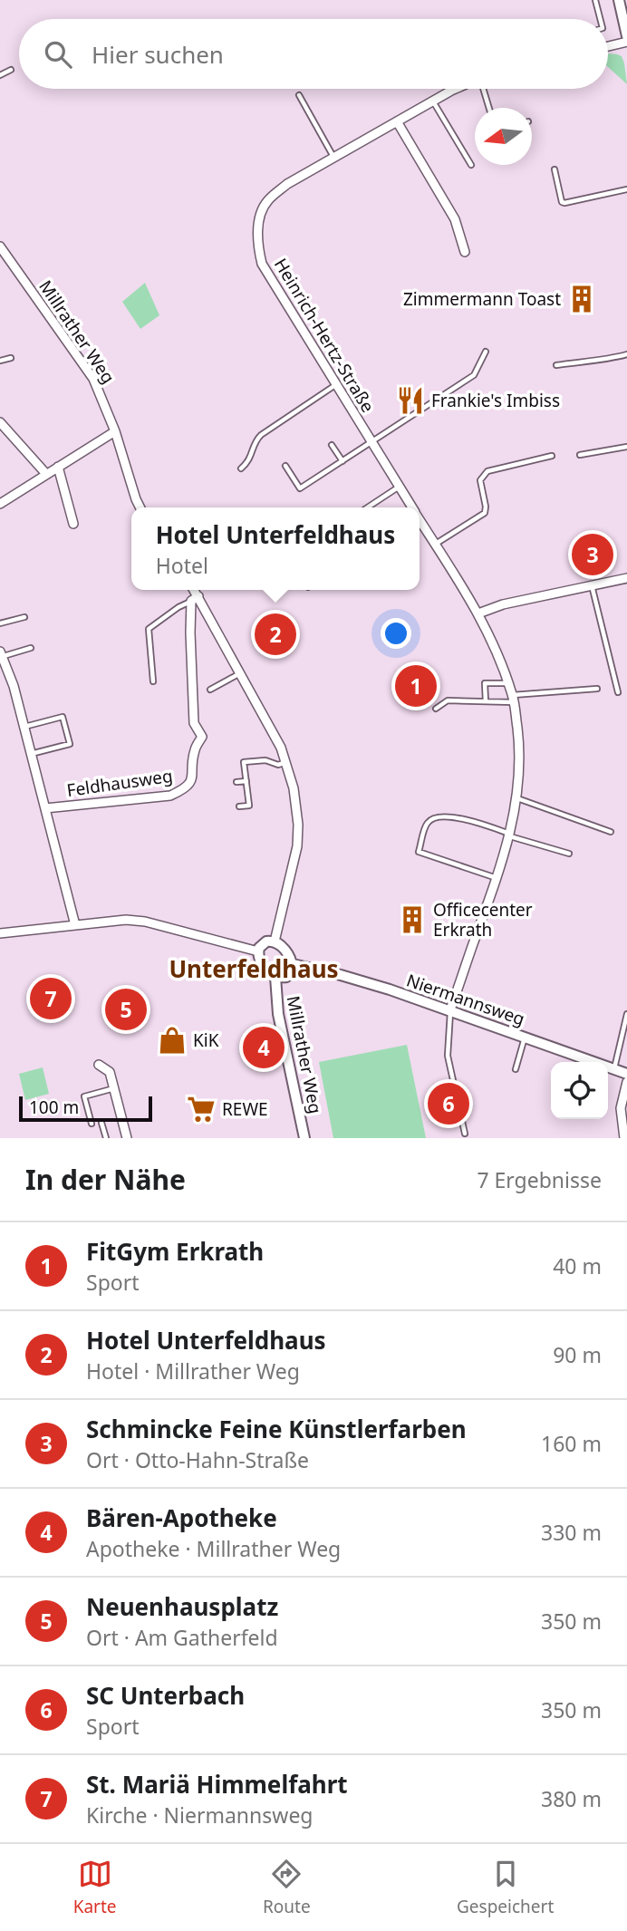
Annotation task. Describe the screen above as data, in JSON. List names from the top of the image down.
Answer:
{
  "streets": {
    "street": [
      "Millrather Weg",
      "Heinrich-Hertz-Straße",
      "Feldhausweg",
      "Niermannsweg"
    ]
  },
  "crossings": [
    ["Millrather Weg", "Niermannsweg"],
    ["Heinrich-Hertz-Straße", "Niermannsweg"]
  ],
  "districts": ["Unterfeldhaus"],
  "places": {
    "building": ["Zimmermann Toast", "Officecenter Erkrath"],
    "restaurant": ["Frankie's Imbiss"],
    "shop": ["KiK"],
    "supermarket": ["REWE"]
  },
  "scale_bar": "100 m",
  "north": "left",
  "page": {
    "search": "Hier suchen",
    "popup": ["Hotel Unterfeldhaus", "Hotel"],
    "pins": [
      "3",
      "2",
      "1",
      "7",
      "5",
      "4",
      "6"
    ],
    "scale": "100 m",
    "heading": ["In der Nähe", "7 Ergebnisse"],
    "list": [
      {
        "mark": "1",
        "name": "FitGym Erkrath",
        "note": "Sport",
        "value": "40 m"
      },
      {
        "mark": "2",
        "name": "Hotel Unterfeldhaus",
        "note": "Hotel · Millrather Weg",
        "value": "90 m"
      },
      {
        "mark": "3",
        "name": "Schmincke Feine Künstlerfarben",
        "note": "Ort · Otto-Hahn-Straße",
        "value": "160 m"
      },
      {
        "mark": "4",
        "name": "Bären-Apotheke",
        "note": "Apotheke · Millrather Weg",
        "value": "330 m"
      },
      {
        "mark": "5",
        "name": "Neuenhausplatz",
        "note": "Ort · Am Gatherfeld",
        "value": "350 m"
      },
      {
        "mark": "6",
        "name": "SC Unterbach",
        "note": "Sport",
        "value": "350 m"
      },
      {
        "mark": "7",
        "name": "St. Mariä Himmelfahrt",
        "note": "Kirche · Niermannsweg",
        "value": "380 m"
      }
    ],
    "nav": ["Karte", "Route", "Gespeichert"]
  }
}
